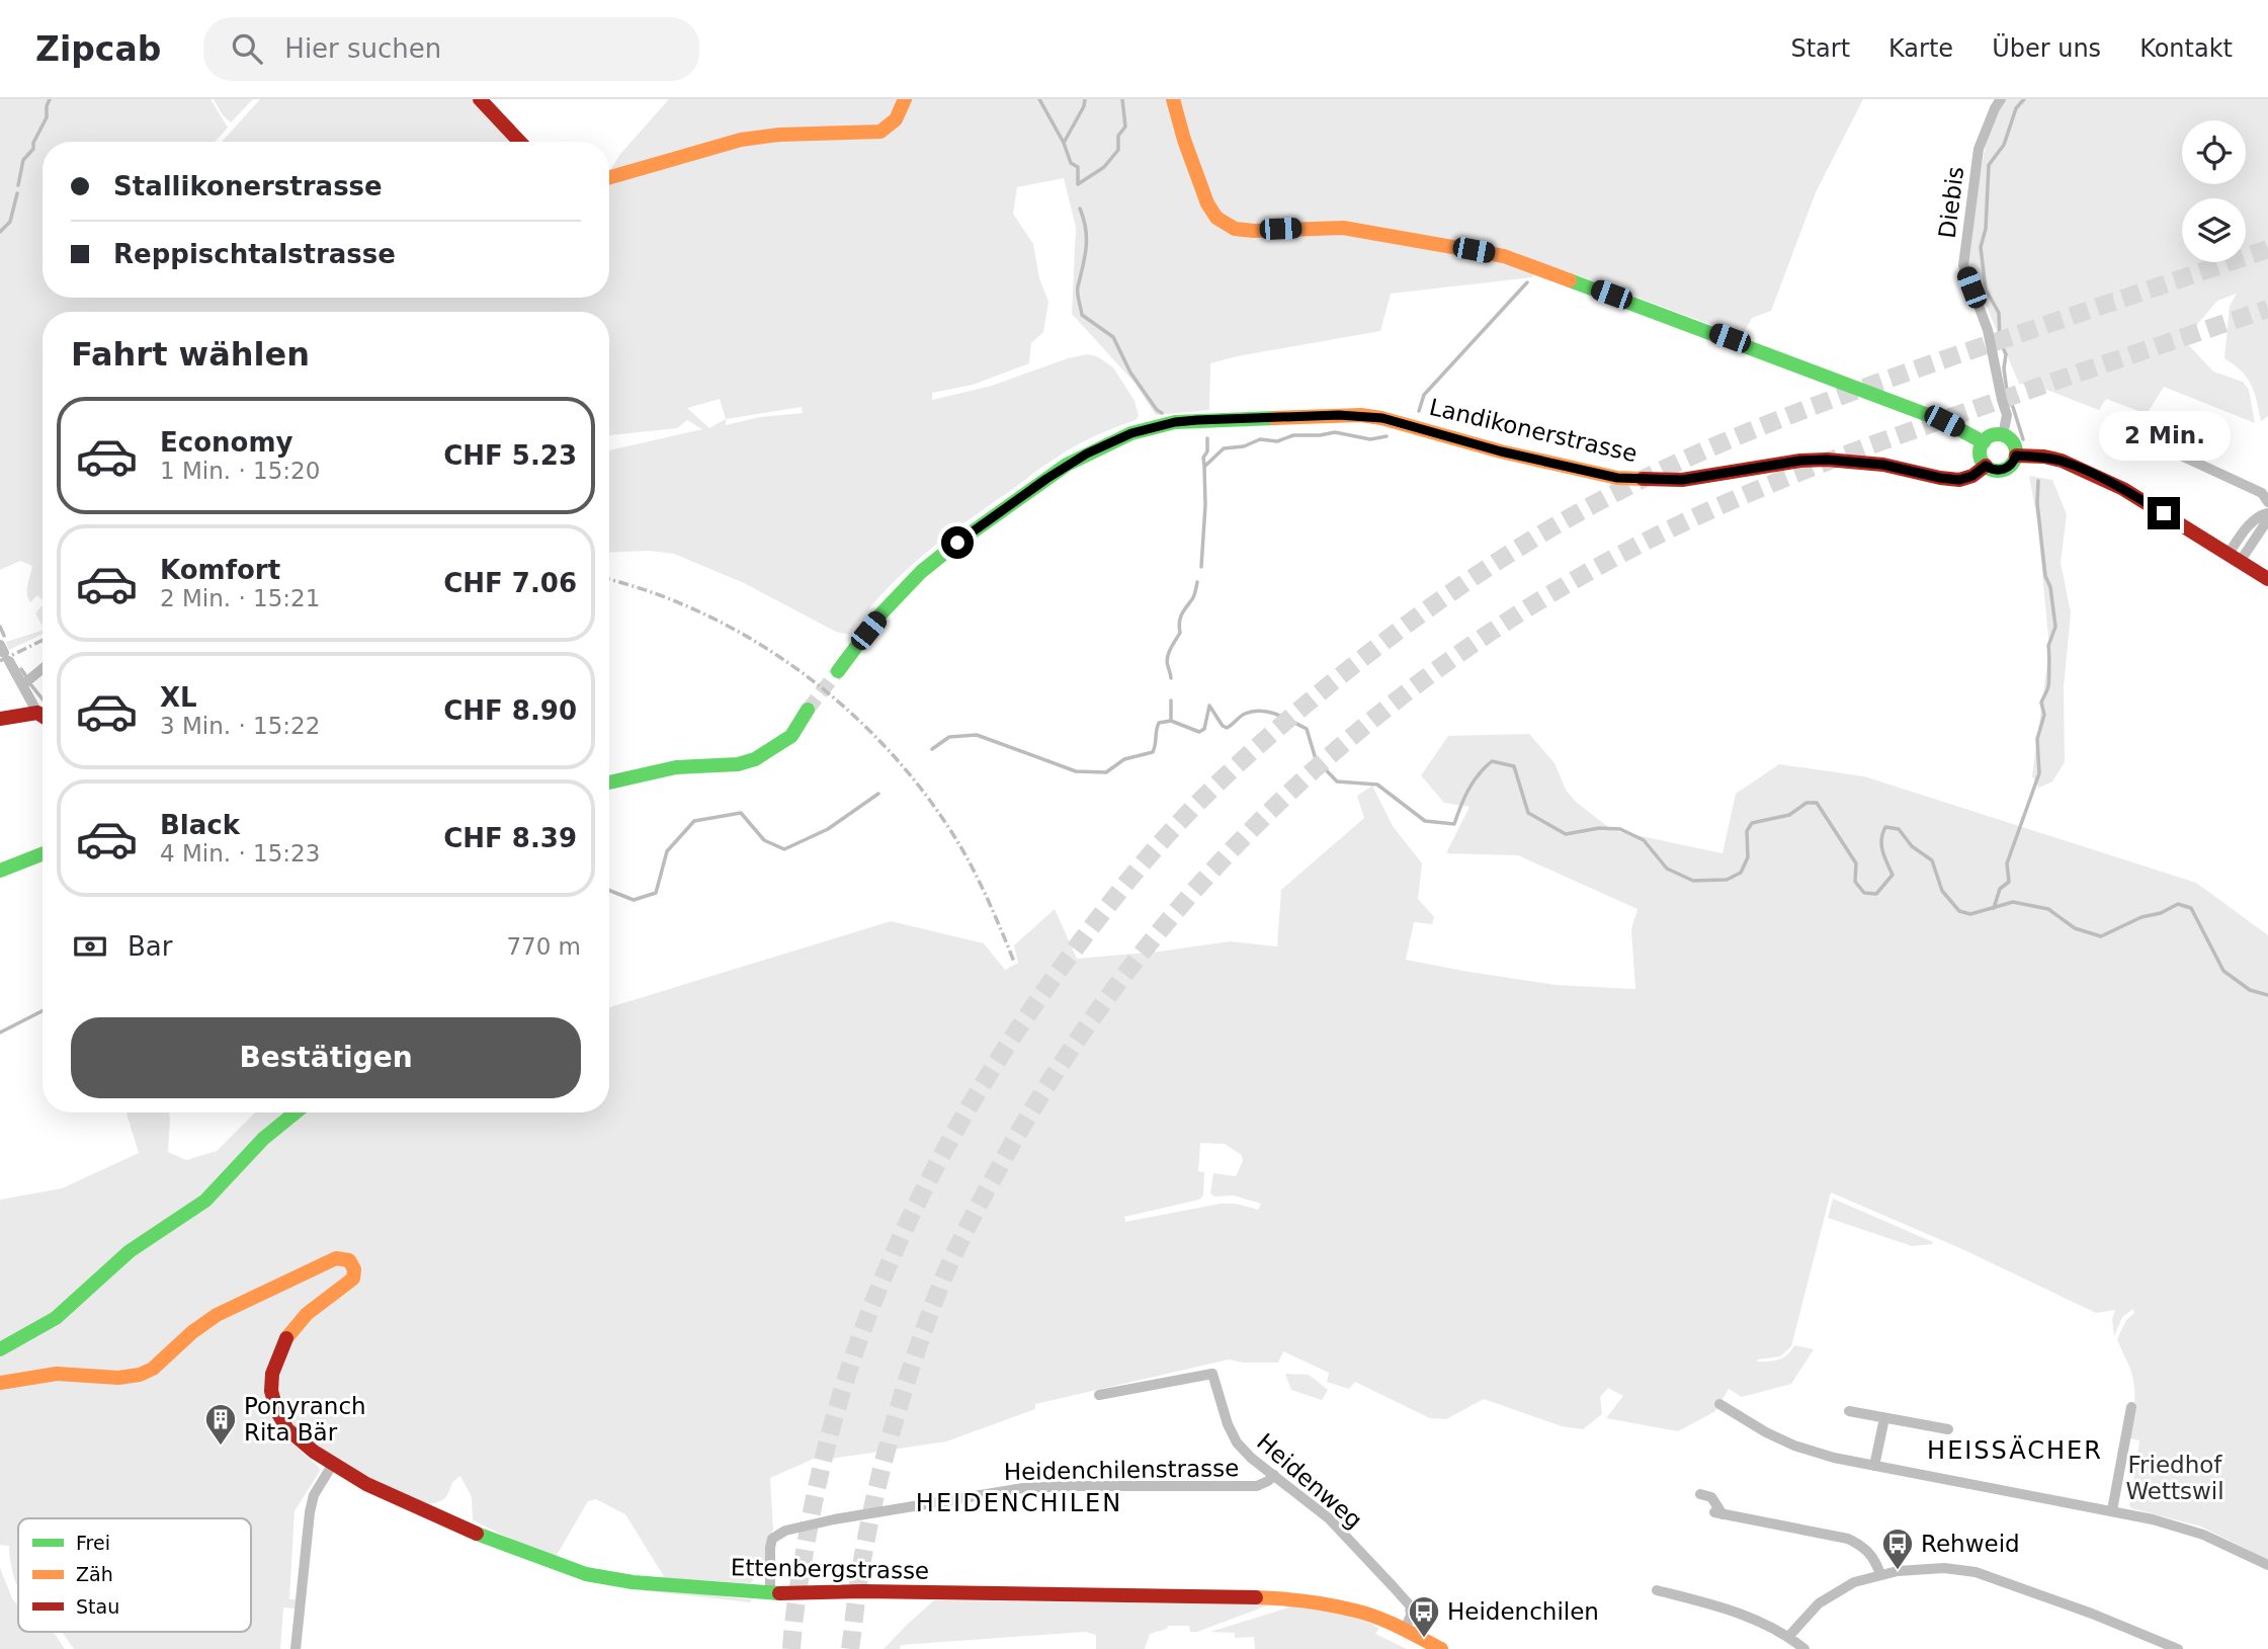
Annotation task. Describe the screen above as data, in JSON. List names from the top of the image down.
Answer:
{
  "streets": {
    "street": [
      "Diebis",
      "Landikonerstrasse",
      "Heidenchilenstrasse",
      "Heidenweg",
      "Ettenbergstrasse"
    ]
  },
  "crossings": [
    ["Diebis", "Landikonerstrasse"],
    ["Heidenchilenstrasse", "Heidenweg"],
    ["Heidenchilenstrasse", "Ettenbergstrasse"],
    ["Heidenweg", "Ettenbergstrasse"]
  ],
  "districts": ["HEISSÄCHER", "HEIDENCHILEN"],
  "parks": ["Friedhof Wettswil"],
  "places": {
    "building": ["Ponyranch Rita Bär"],
    "bus stop": ["Rehweid", "Heidenchilen"]
  },
  "legend": ["Frei", "Zäh", "Stau"],
  "page": {
    "header": "Zipcab",
    "search": "Hier suchen",
    "nav": [
      "Start",
      "Karte",
      "Über uns",
      "Kontakt"
    ],
    "banner": ["Stallikonerstrasse", "Reppischtalstrasse"],
    "heading": "Fahrt wählen",
    "list": [
      {
        "name": "Economy",
        "note": "1 Min. · 15:20",
        "value": "CHF 5.23"
      },
      {
        "name": "Komfort",
        "note": "2 Min. · 15:21",
        "value": "CHF 7.06"
      },
      {
        "name": "XL",
        "note": "3 Min. · 15:22",
        "value": "CHF 8.90"
      },
      {
        "name": "Black",
        "note": "4 Min. · 15:23",
        "value": "CHF 8.39"
      }
    ],
    "bubble": "2 Min.",
    "pay": ["Bar", "770 m"],
    "buttons": "Bestätigen"
  }
}
